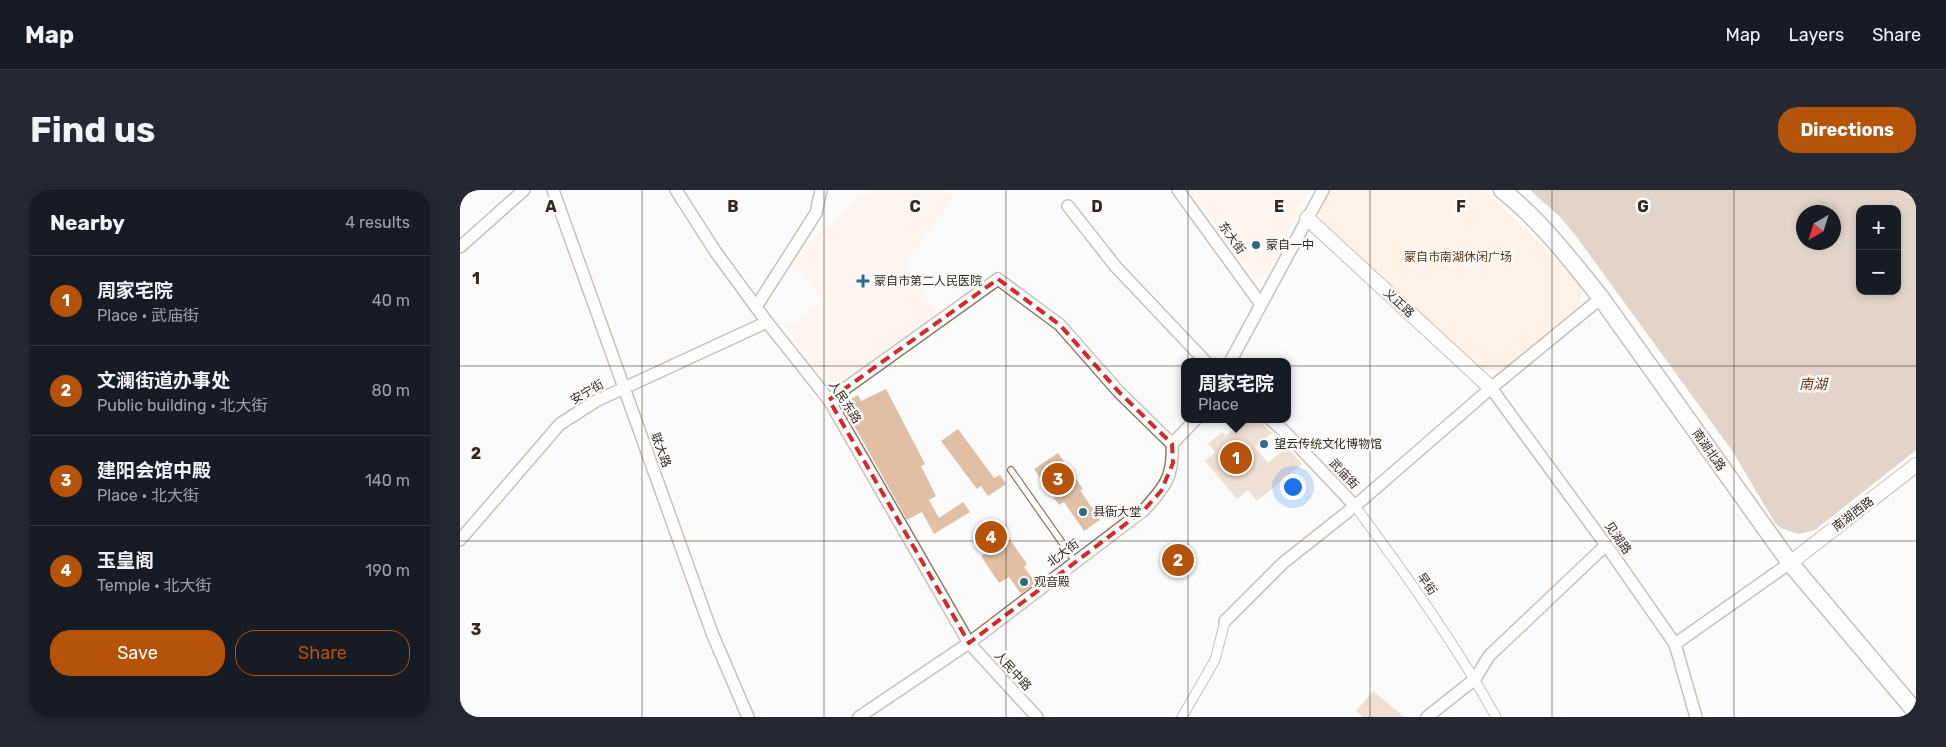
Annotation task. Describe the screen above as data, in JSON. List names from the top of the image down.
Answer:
{
  "streets": {
    "main road": ["南湖北路"],
    "street": [
      "东大街",
      "义正路",
      "安宁街",
      "人民东路",
      "联大路",
      "武庙街",
      "南湖西路",
      "见湖路",
      "北大街",
      "早街",
      "人民中路"
    ]
  },
  "crossings": [
    ["义正路", "见湖路"],
    ["安宁街", "人民东路"],
    ["安宁街", "联大路"],
    ["人民东路", "北大街"],
    ["人民东路", "人民中路"],
    ["南湖北路", "南湖西路"],
    ["武庙街", "早街"],
    ["北大街", "人民中路"]
  ],
  "water": ["南湖"],
  "parks": ["蒙自市南湖休闲广场"],
  "places": {
    "other": [
      "蒙自一中",
      "望云传统文化博物馆",
      "县衙大堂",
      "观音殿"
    ],
    "health": ["蒙自市第二人民医院"]
  },
  "north": "bottom left",
  "page": {
    "header": "Map",
    "nav": ["Map", "Layers", "Share"],
    "buttons": [
      "Directions",
      ["Save", "Share"]
    ],
    "title": "Find us",
    "heading": ["Nearby", "4 results"],
    "map_buttons": ["+", "−"],
    "list": [
      {
        "mark": "1",
        "name": "周家宅院",
        "note": "Place · 武庙街",
        "value": "40 m"
      },
      {
        "mark": "2",
        "name": "文澜街道办事处",
        "note": "Public building · 北大街",
        "value": "80 m"
      },
      {
        "mark": "3",
        "name": "建阳会馆中殿",
        "note": "Place · 北大街",
        "value": "140 m"
      },
      {
        "mark": "4",
        "name": "玉皇阁",
        "note": "Temple · 北大街",
        "value": "190 m"
      }
    ],
    "popup": ["周家宅院", "Place"],
    "pins": [
      "1",
      "3",
      "4",
      "2"
    ]
  },
  "grid": {
    "columns": [
      "A",
      "B",
      "C",
      "D",
      "E",
      "F",
      "G"
    ],
    "rows": ["1", "2", "3"]
  }
}
